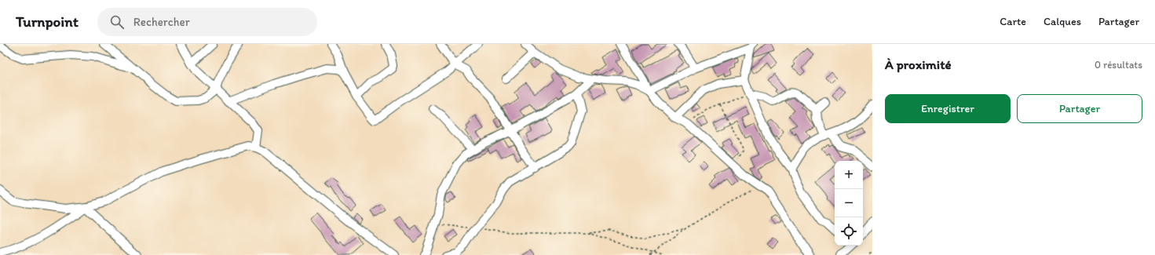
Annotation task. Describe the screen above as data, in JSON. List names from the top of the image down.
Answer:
{
  "page": {
    "header": "Turnpoint",
    "search": "Rechercher",
    "nav": ["Carte", "Calques", "Partager"],
    "heading": ["À proximité", "0 résultats"],
    "buttons": ["Enregistrer", "Partager"],
    "map_buttons": ["+", "−"]
  }
}
